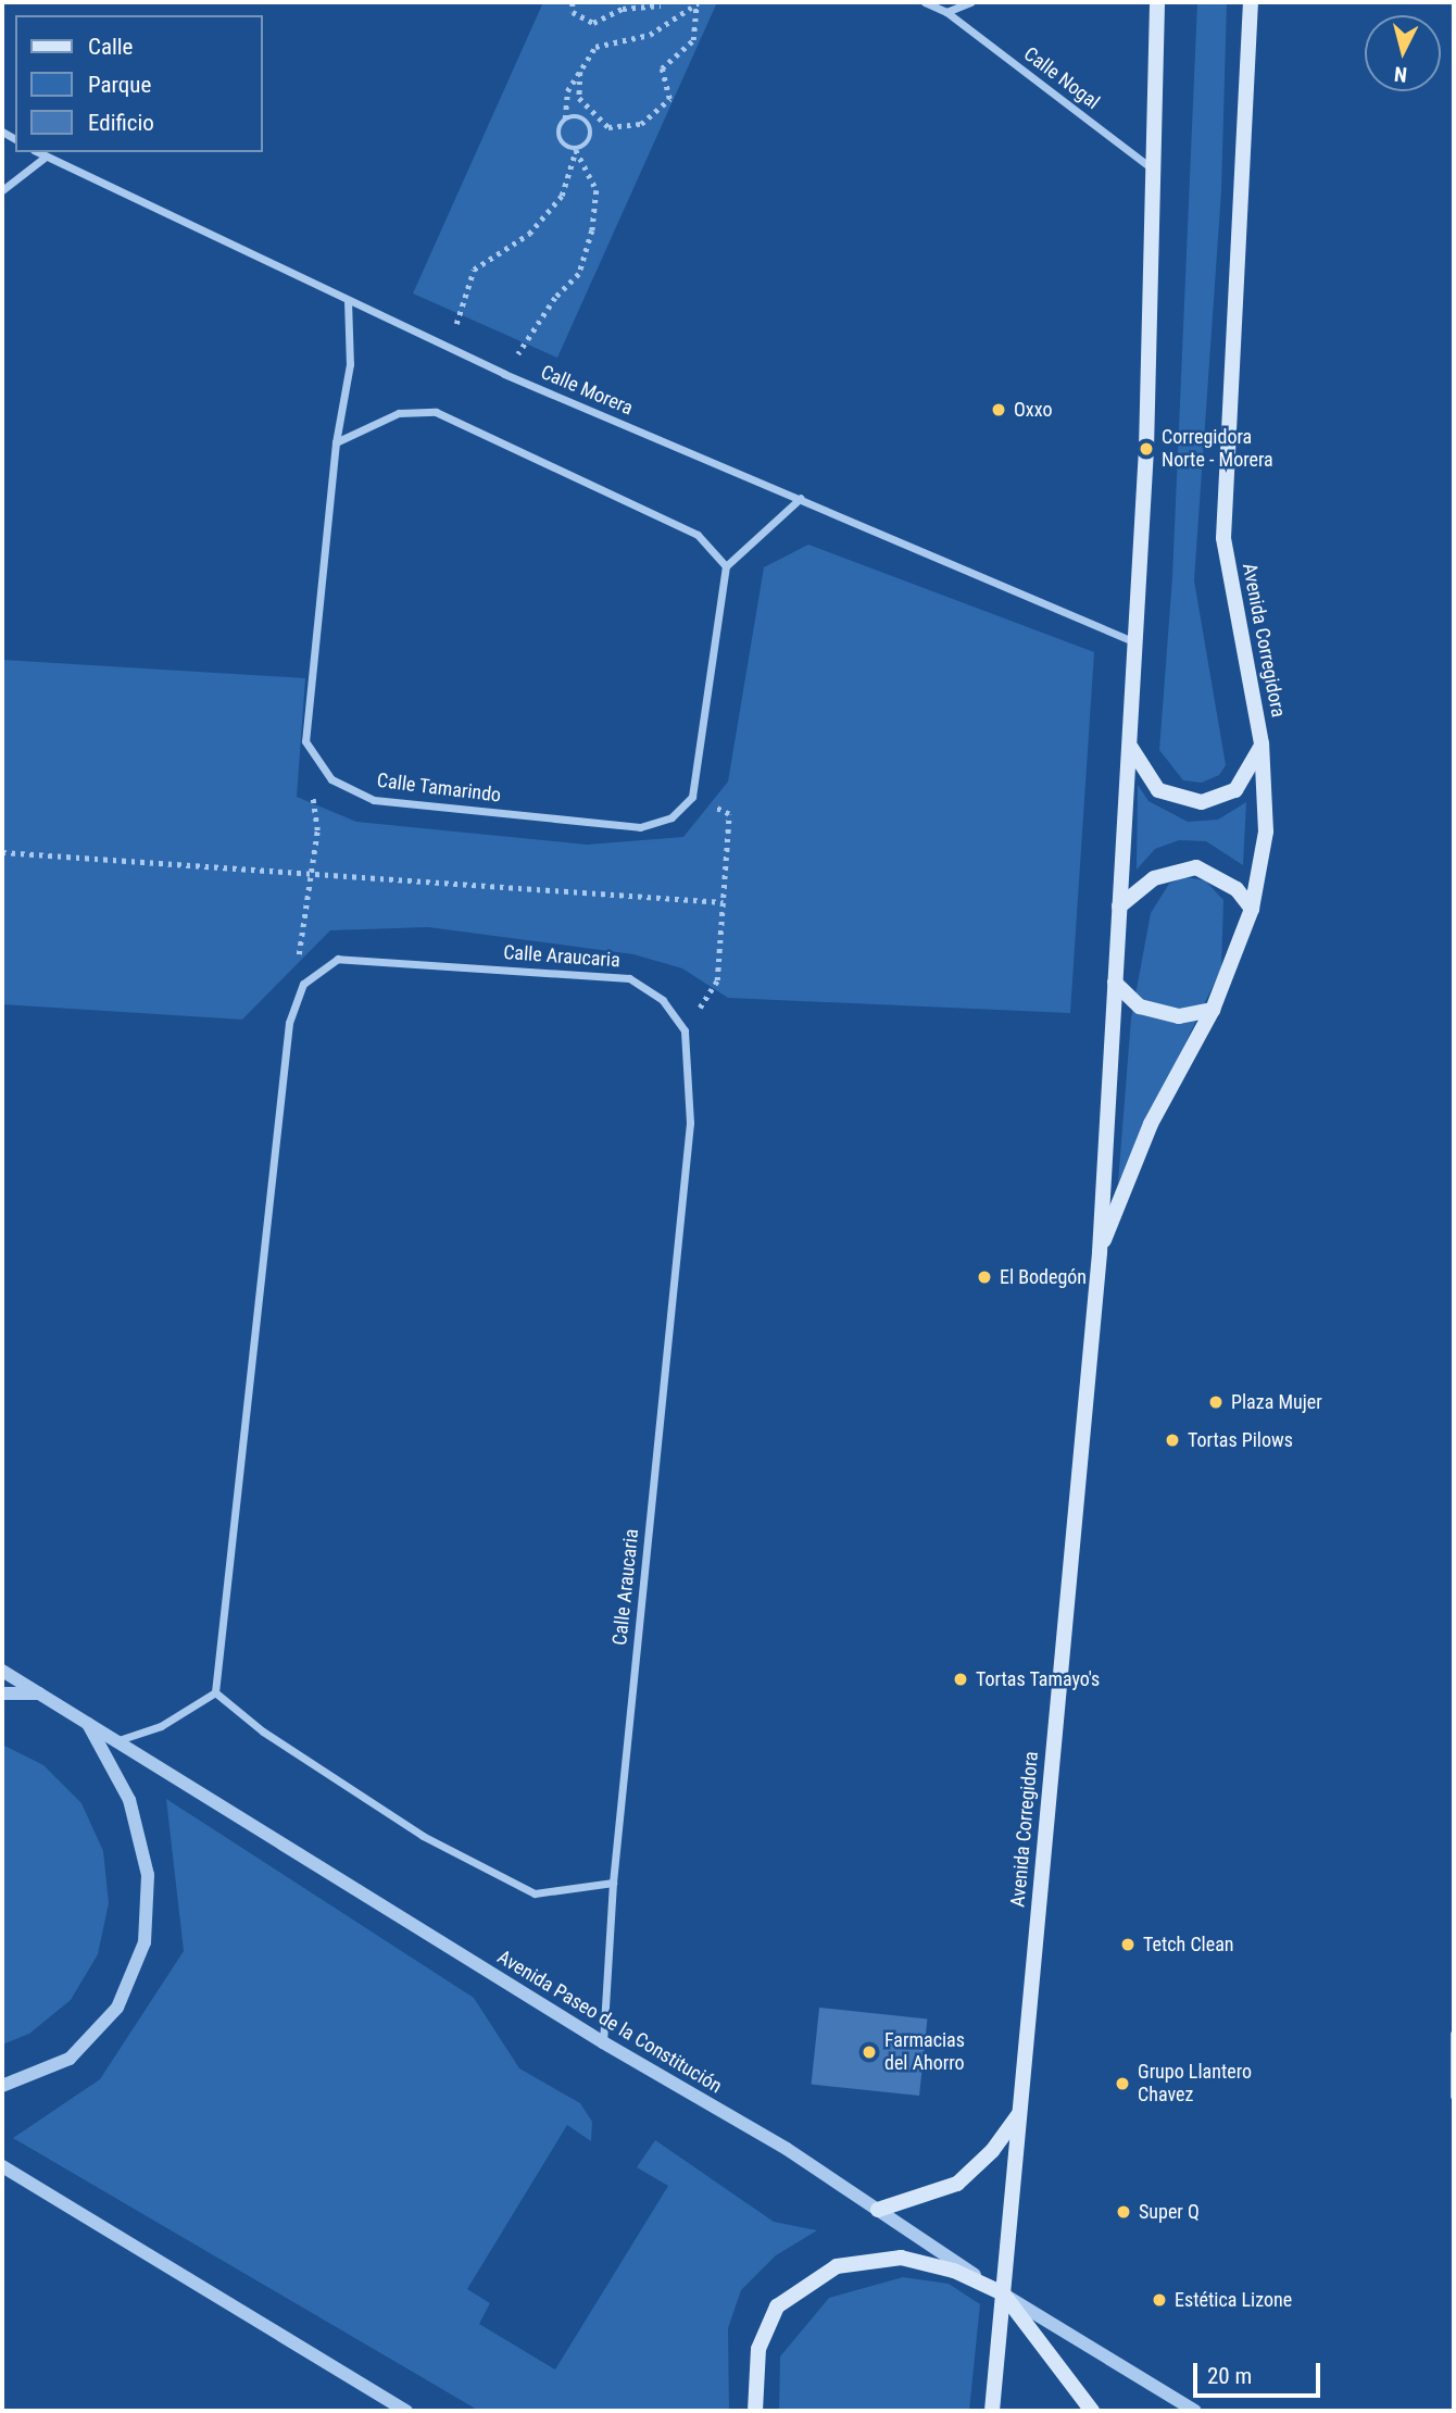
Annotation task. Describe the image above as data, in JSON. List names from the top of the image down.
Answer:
{
  "streets": {
    "main road": ["Avenida Corregidora"],
    "street": [
      "Calle Nogal",
      "Calle Morera",
      "Calle Tamarindo",
      "Calle Araucaria",
      "Avenida Paseo de la Constitución"
    ]
  },
  "crossings": [
    ["Calle Nogal", "Avenida Corregidora"],
    ["Calle Morera", "Avenida Corregidora"],
    ["Avenida Corregidora", "Avenida Paseo de la Constitución"],
    ["Calle Araucaria", "Avenida Paseo de la Constitución"]
  ],
  "places": [
    "Oxxo",
    "Corregidora Norte - Morera",
    "El Bodegón",
    "Plaza Mujer",
    "Tortas Pilows",
    "Tortas Tamayo's",
    "Tetch Clean",
    "Farmacias del Ahorro",
    "Grupo Llantero Chavez",
    "Super Q",
    "Estética Lizone"
  ],
  "legend": ["Calle", "Parque", "Edificio"],
  "scale_bar": "20 m",
  "north": "bottom"
}
